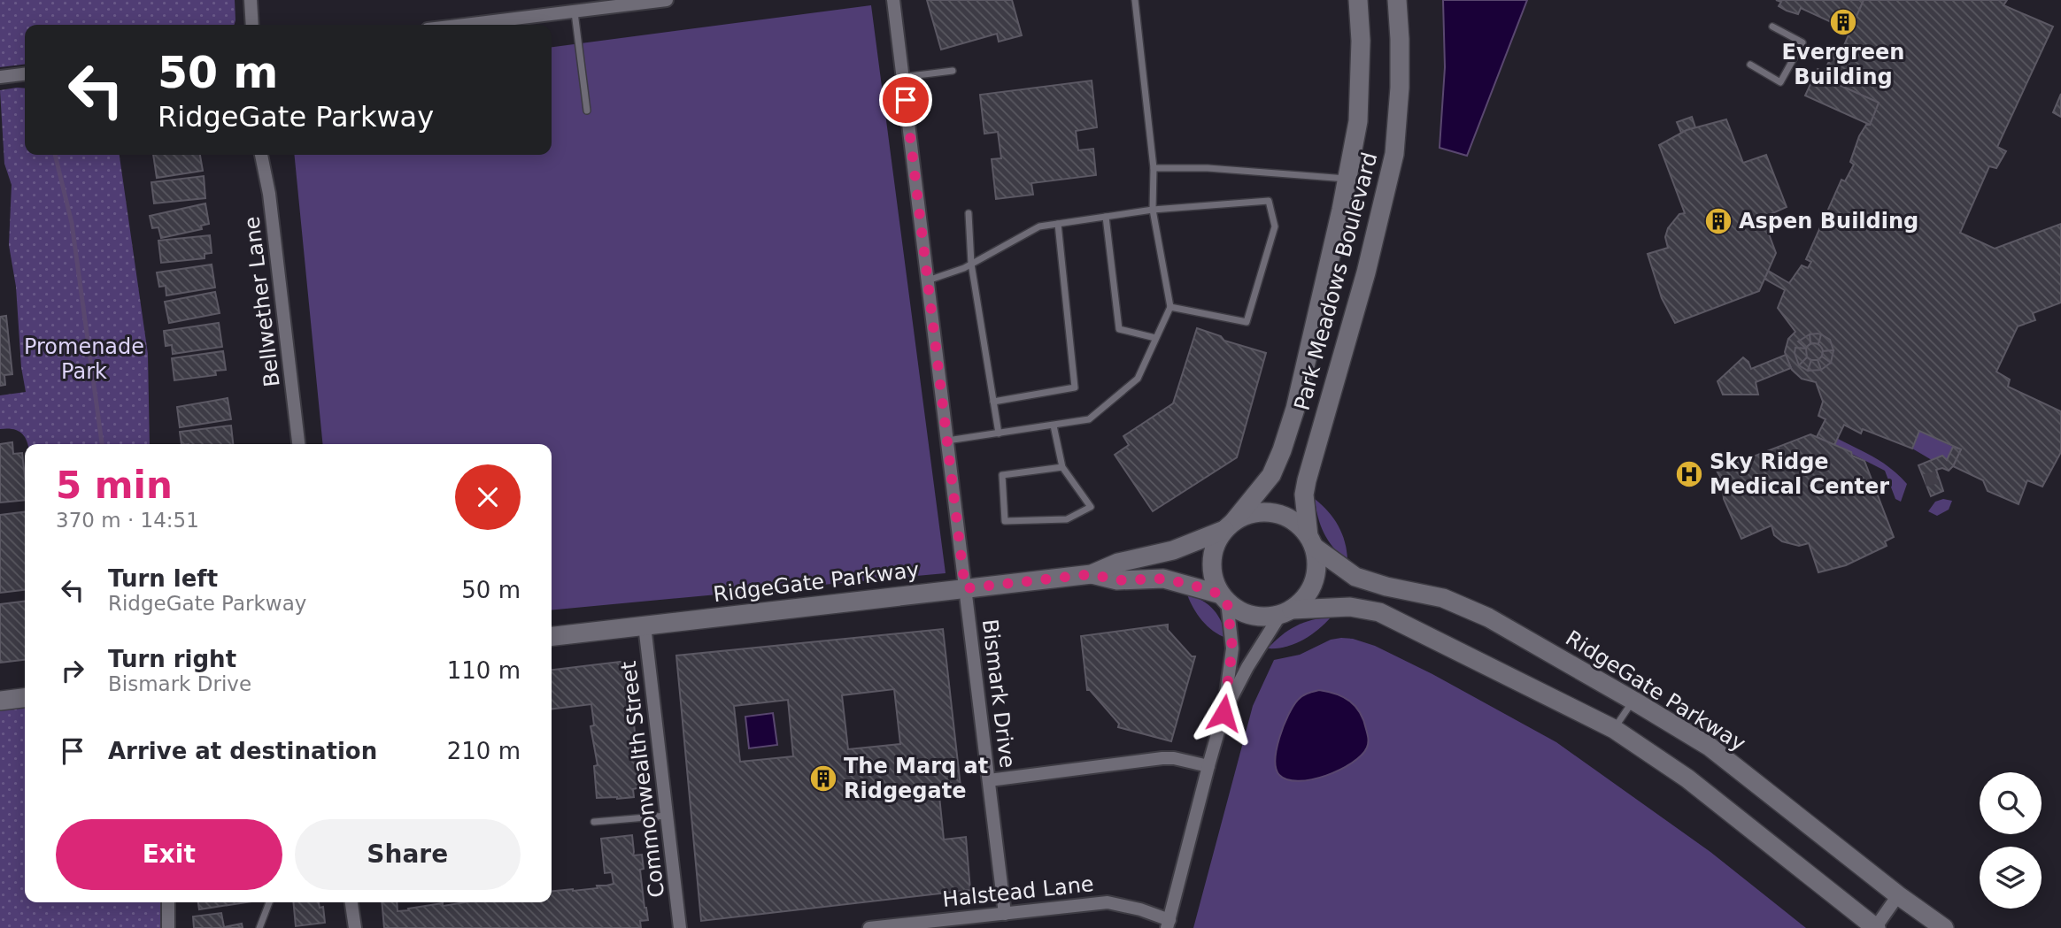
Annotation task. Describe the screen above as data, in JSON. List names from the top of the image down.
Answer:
{
  "streets": {
    "main road": ["Park Meadows Boulevard", "RidgeGate Parkway"],
    "street": [
      "Bellwether Lane",
      "Bismark Drive",
      "Commonwealth Street",
      "Halstead Lane"
    ]
  },
  "crossings": [
    ["Park Meadows Boulevard", "RidgeGate Parkway"],
    ["RidgeGate Parkway", "Bismark Drive"],
    ["RidgeGate Parkway", "Commonwealth Street"],
    ["Bismark Drive", "Halstead Lane"]
  ],
  "parks": ["Promenade Park"],
  "places": {
    "building": ["Evergreen Building", "Aspen Building", "The Marq at Ridgegate"],
    "hospital": ["Sky Ridge Medical Center"]
  },
  "page": {
    "turn": ["50 m", "RidgeGate Parkway"],
    "heading": ["5 min", "370 m · 14:51"],
    "list": [
      {
        "name": "Turn left",
        "note": "RidgeGate Parkway",
        "value": "50 m"
      },
      {
        "name": "Turn right",
        "note": "Bismark Drive",
        "value": "110 m"
      },
      {
        "name": "Arrive at destination",
        "value": "210 m"
      }
    ],
    "buttons": ["Exit", "Share"]
  }
}
